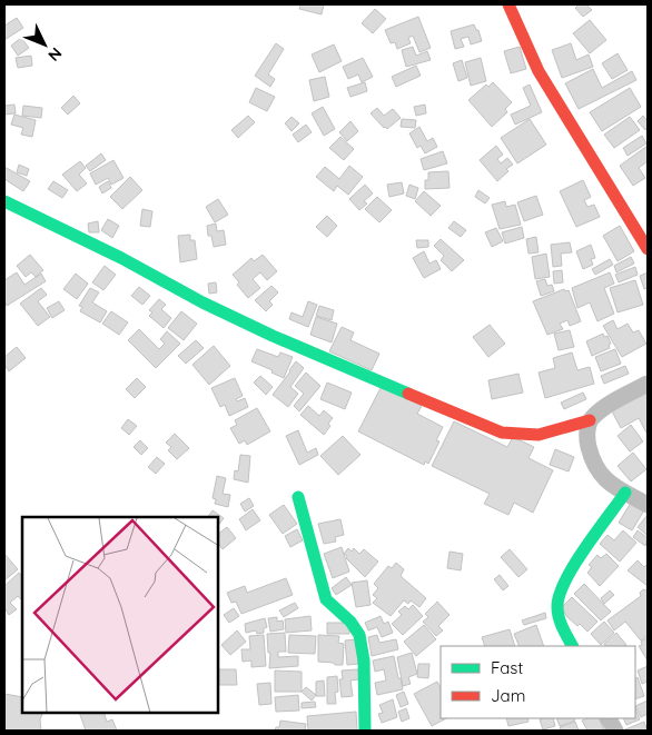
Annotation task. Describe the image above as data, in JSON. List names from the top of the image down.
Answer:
{
  "legend": ["Fast", "Jam"],
  "north": "bottom right"
}
